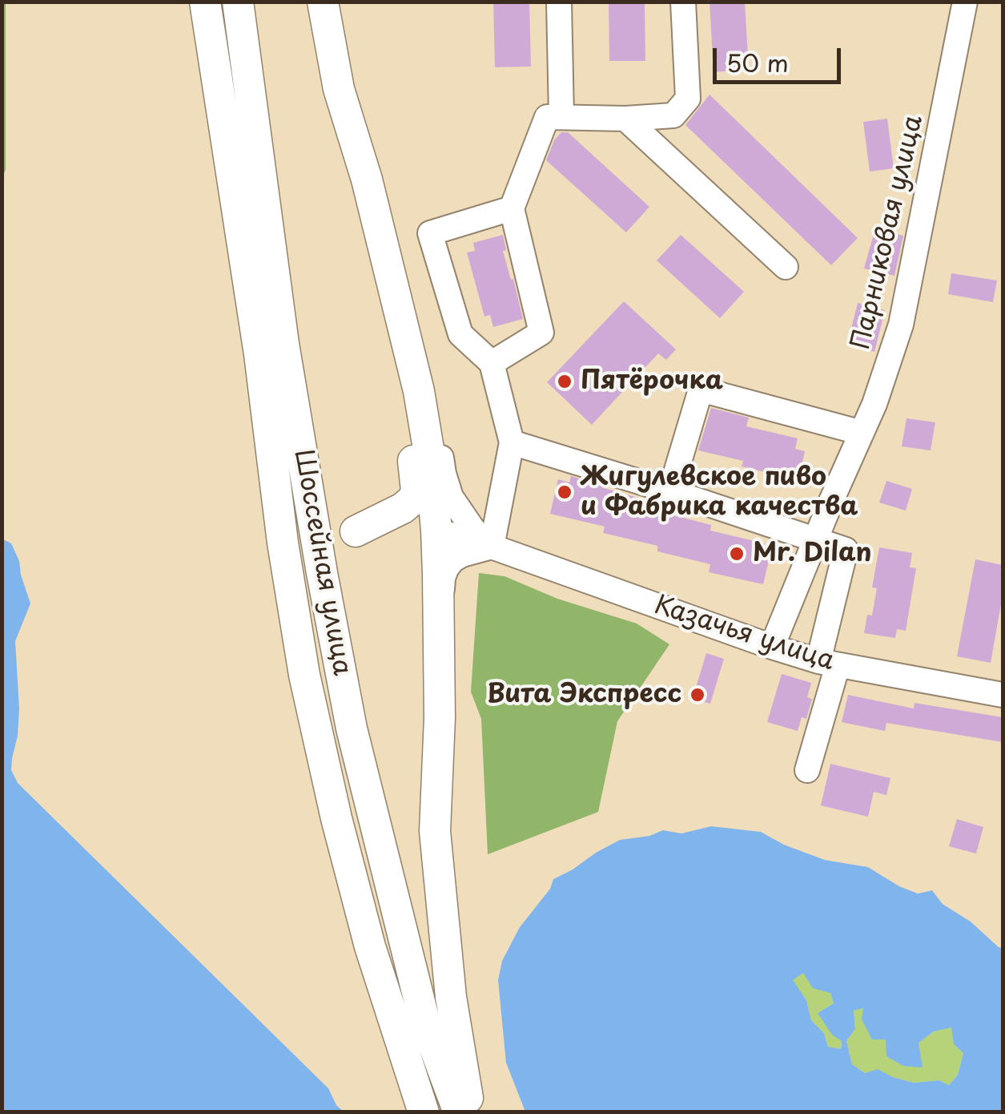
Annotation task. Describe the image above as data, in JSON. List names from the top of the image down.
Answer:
{
  "streets": {
    "main road": ["Шоссейная улица", "Казачья улица"],
    "street": ["Парниковая улица"]
  },
  "crossings": [
    ["Парниковая улица", "Казачья улица"],
    ["Шоссейная улица", "Казачья улица"]
  ],
  "places": [
    "Пятёрочка",
    "Жигулевское пиво и Фабрика качества",
    "Mr. Dilan",
    "Вита Экспресс"
  ],
  "scale_bar": "50 m"
}
